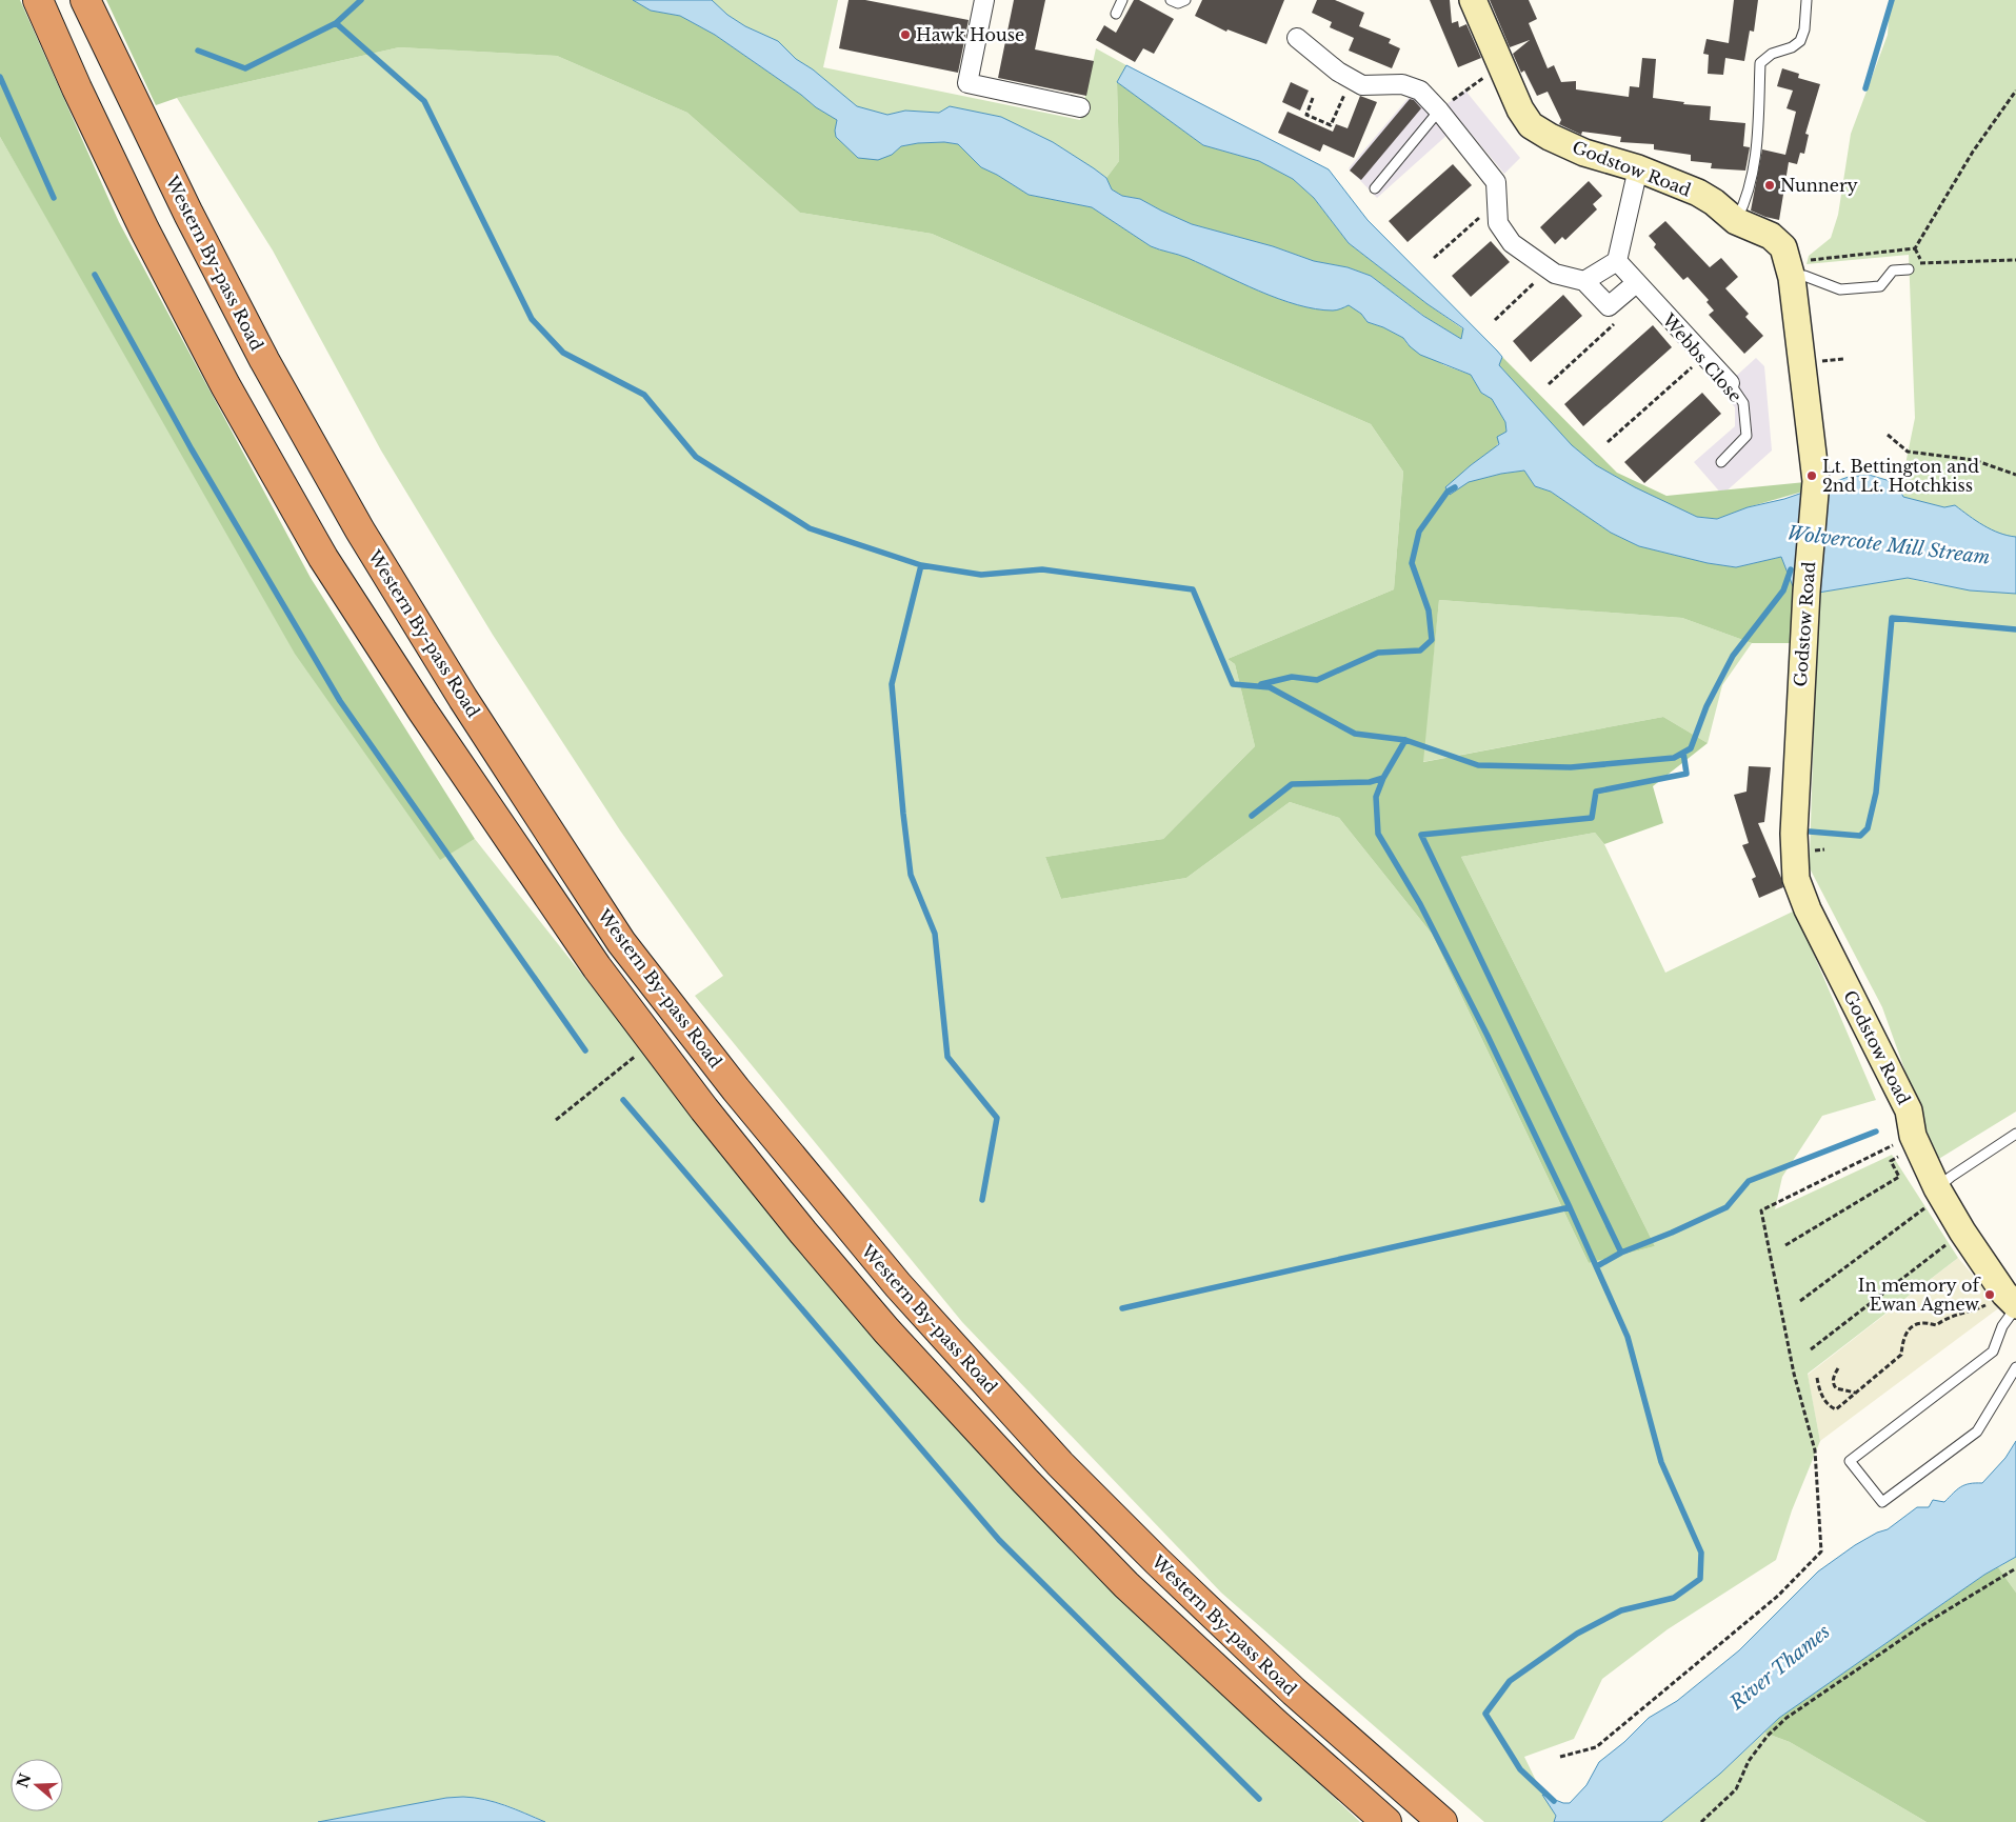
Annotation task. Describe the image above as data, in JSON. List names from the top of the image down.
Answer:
{
  "streets": {
    "highway": ["Western By-pass Road"],
    "street": ["Godstow Road", "Webbs Close"]
  },
  "water": ["Wolvercote Mill Stream", "River Thames"],
  "places": [
    "Hawk House",
    "Nunnery",
    "Lt. Bettington and 2nd Lt. Hotchkiss",
    "In memory of Ewan Agnew"
  ],
  "north": "left"
}
